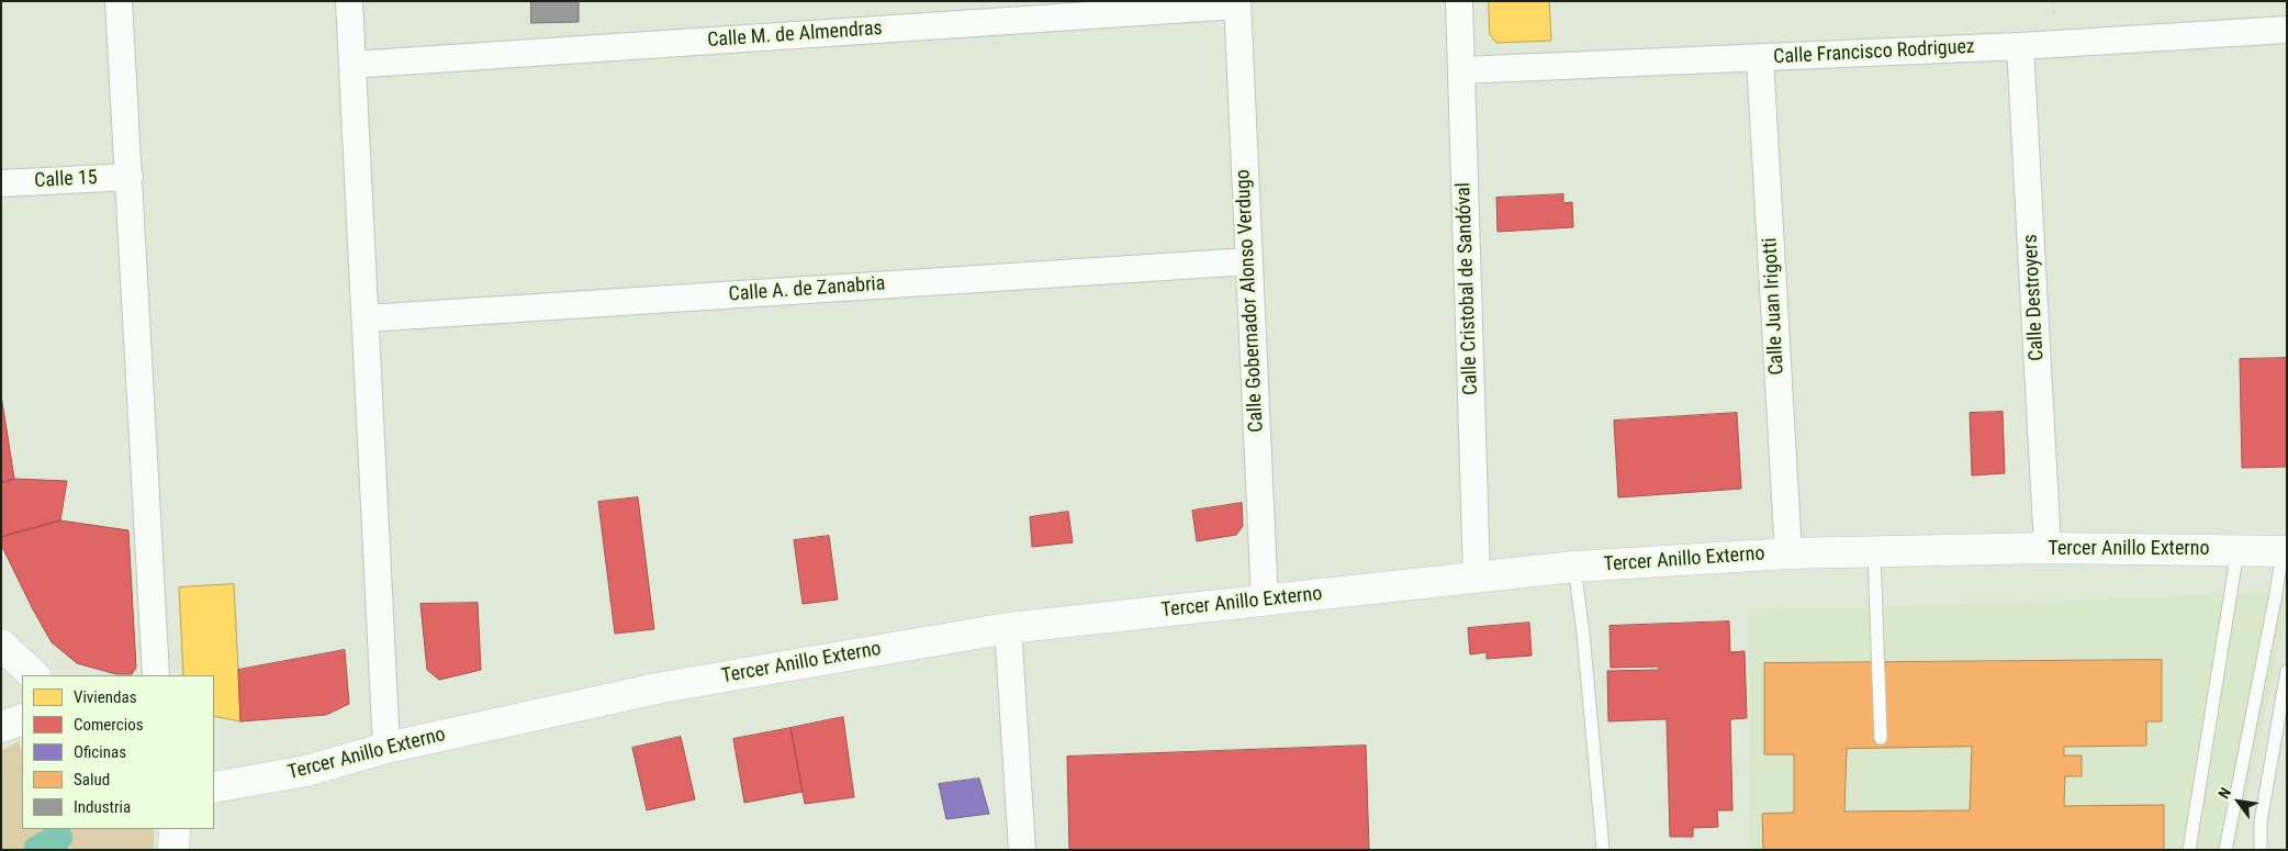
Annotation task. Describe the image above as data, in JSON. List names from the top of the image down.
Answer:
{
  "streets": {
    "street": [
      "Calle M. de Almendras",
      "Calle Francisco Rodriguez",
      "Calle 15",
      "Calle Cristobal de Sandóval",
      "Calle A. de Zanabria",
      "Calle Destroyers",
      "Calle Gobernador Alonso Verdugo",
      "Calle Juan Irigotti",
      "Tercer Anillo Externo"
    ]
  },
  "crossings": [
    ["Calle M. de Almendras", "Calle Gobernador Alonso Verdugo"],
    ["Calle Francisco Rodriguez", "Calle Cristobal de Sandóval"],
    ["Calle Francisco Rodriguez", "Calle Destroyers"],
    ["Calle Francisco Rodriguez", "Calle Juan Irigotti"],
    ["Calle Cristobal de Sandóval", "Tercer Anillo Externo"],
    ["Calle A. de Zanabria", "Calle Gobernador Alonso Verdugo"],
    ["Calle Destroyers", "Tercer Anillo Externo"],
    ["Calle Gobernador Alonso Verdugo", "Tercer Anillo Externo"],
    ["Calle Juan Irigotti", "Tercer Anillo Externo"]
  ],
  "legend": [
    "Viviendas",
    "Comercios",
    "Oficinas",
    "Salud",
    "Industria"
  ],
  "north": "top left"
}
